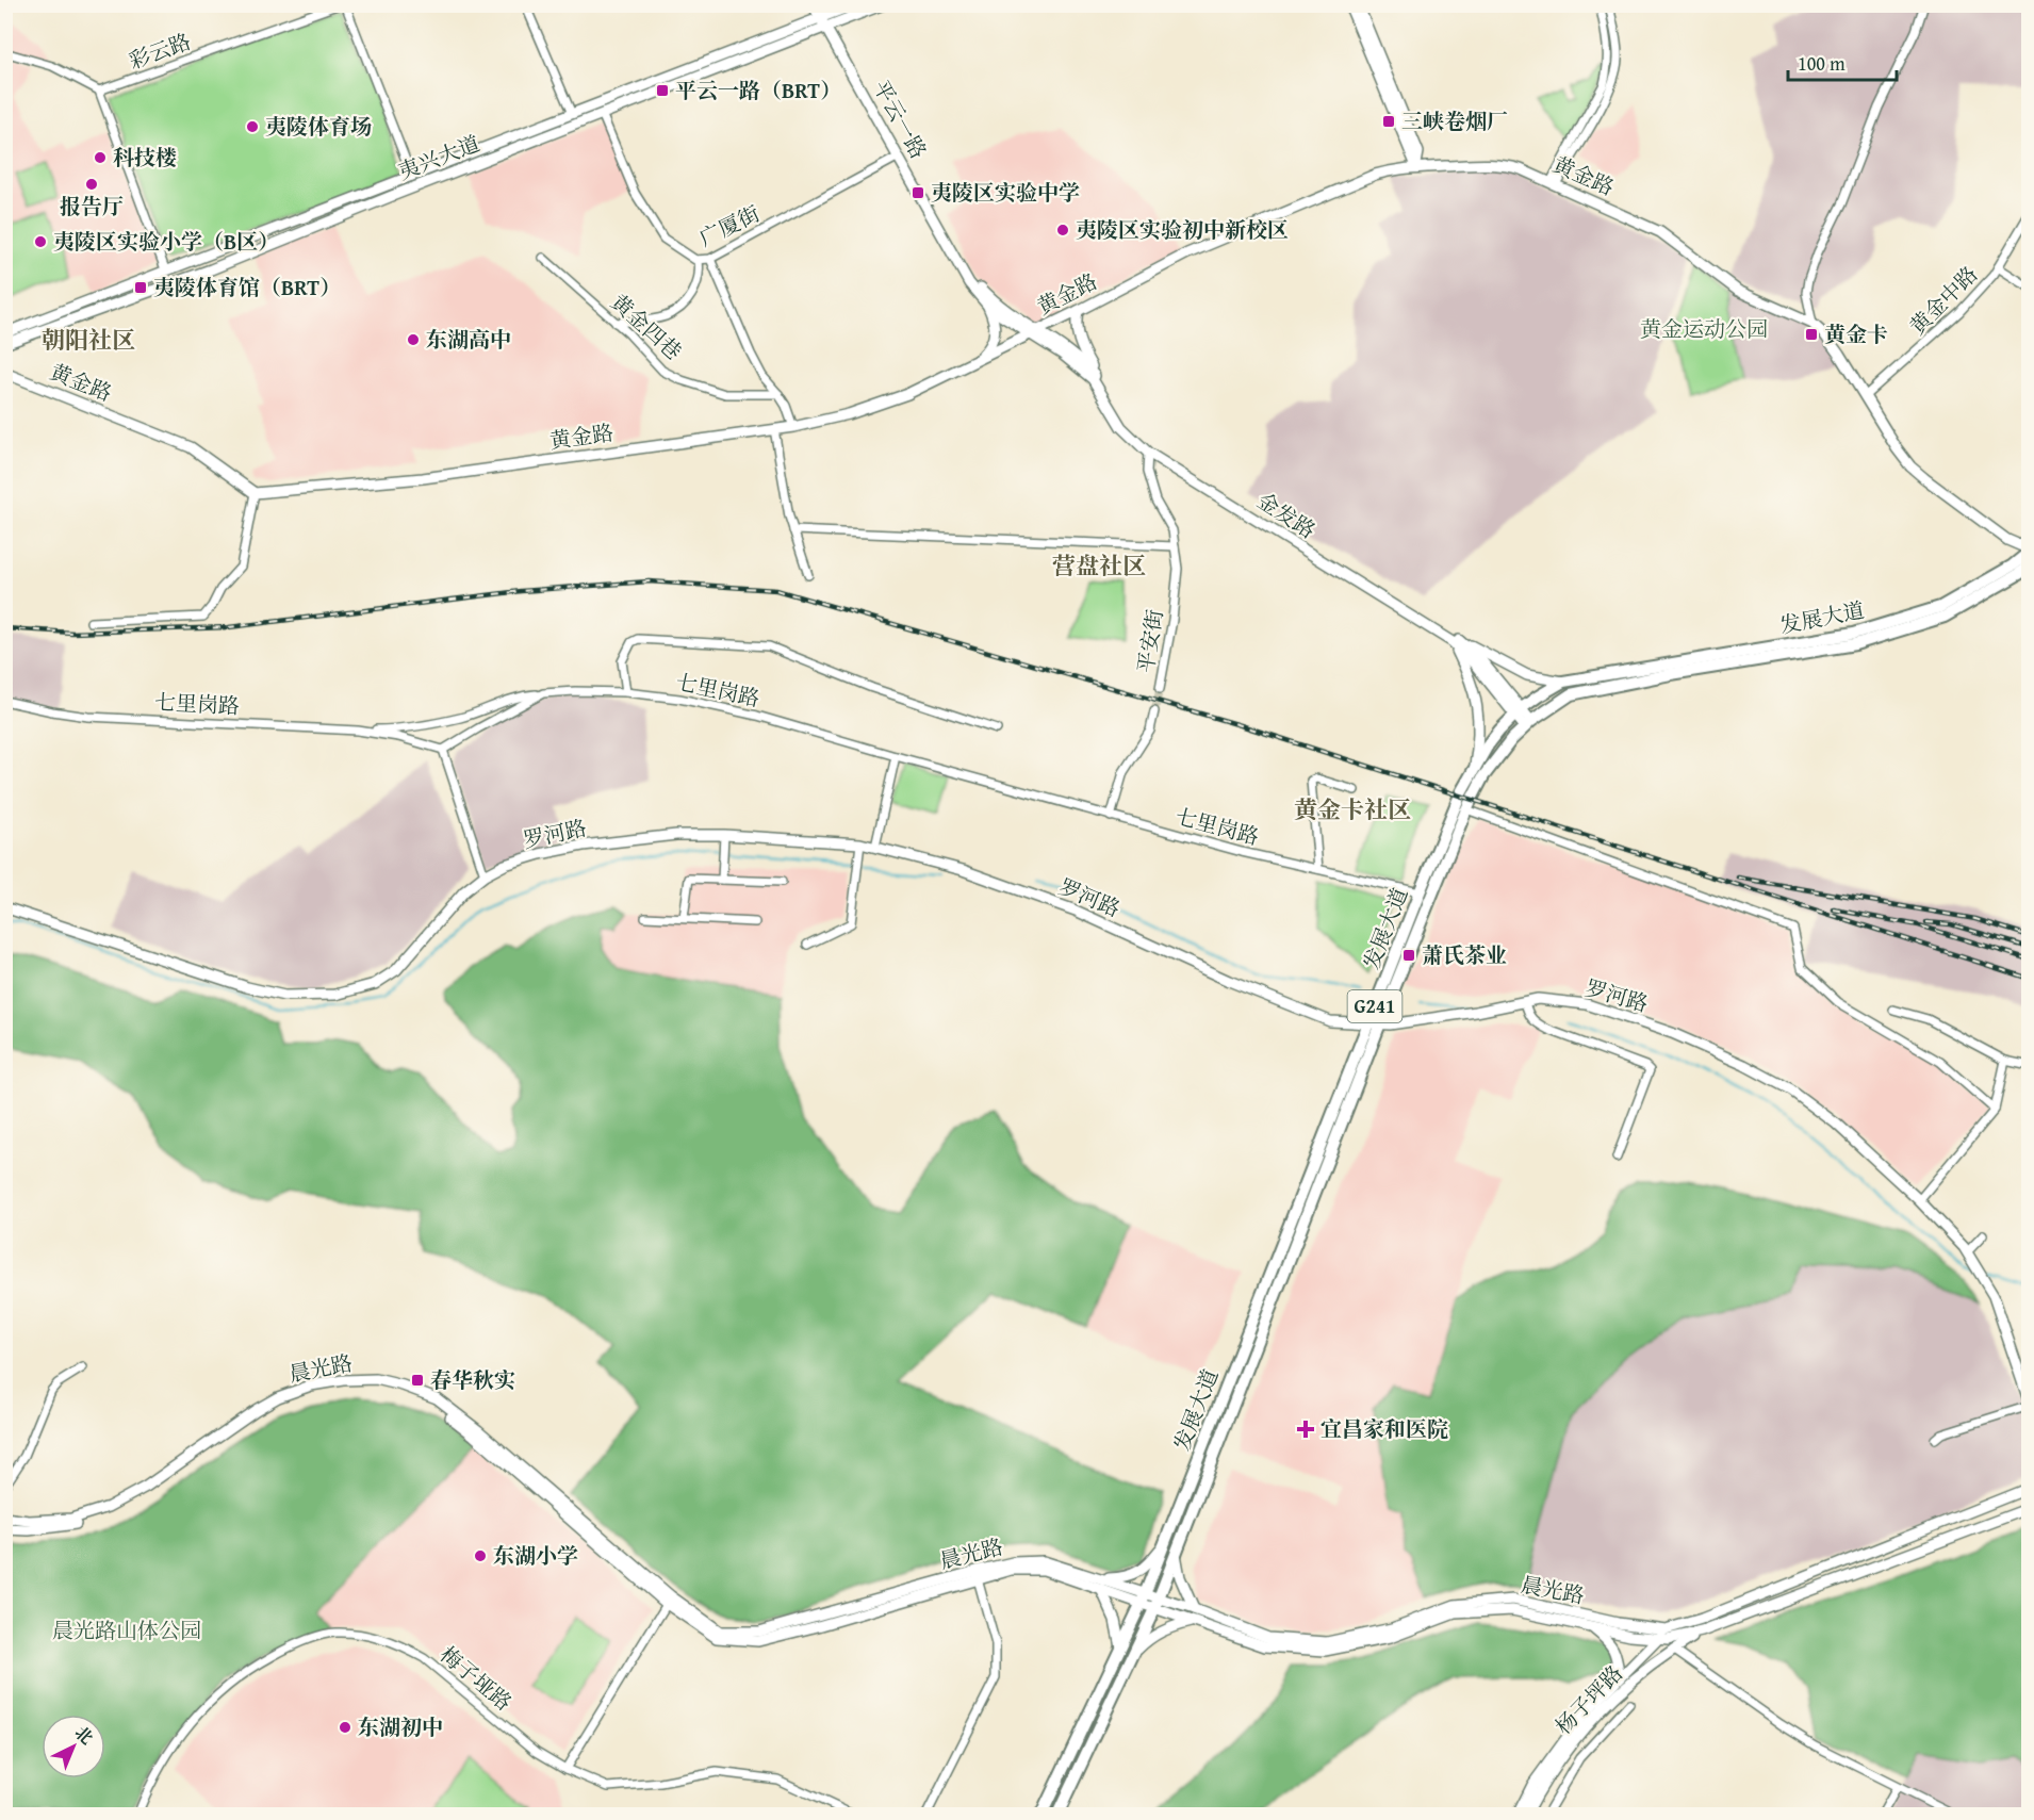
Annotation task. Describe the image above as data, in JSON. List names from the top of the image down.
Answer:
{
  "streets": {
    "highway": ["发展大道", "G241"],
    "main road": [
      "平云一路",
      "夷兴大道",
      "黄金路",
      "金发路",
      "罗河路",
      "晨光路",
      "杨子坪路"
    ],
    "street": [
      "彩云路",
      "广厦街",
      "黄金中路",
      "黄金四巷",
      "平安街",
      "七里岗路",
      "梅子垭路"
    ]
  },
  "crossings": [
    ["平云一路", "夷兴大道"],
    ["平云一路", "黄金路"],
    ["平云一路", "广厦街"],
    ["平云一路", "金发路"],
    ["夷兴大道", "广厦街"],
    ["黄金路", "黄金中路"],
    ["黄金路", "金发路"],
    ["黄金路", "发展大道"],
    ["金发路", "发展大道"],
    ["金发路", "平安街"],
    ["发展大道", "七里岗路"],
    ["发展大道", "罗河路"],
    ["发展大道", "晨光路"],
    ["晨光路", "杨子坪路"]
  ],
  "districts": ["朝阳社区", "营盘社区", "黄金卡社区"],
  "parks": ["黄金运动公园", "晨光路山体公园"],
  "places": {
    "transit": [
      "平云一路（BRT）",
      "三峡卷烟厂",
      "夷陵区实验中学",
      "夷陵体育馆（BRT）",
      "黄金卡",
      "萧氏茶业",
      "春华秋实"
    ],
    "other": [
      "夷陵体育场",
      "科技楼",
      "报告厅",
      "夷陵区实验初中新校区",
      "夷陵区实验小学（B区）",
      "东湖高中",
      "东湖小学",
      "东湖初中"
    ],
    "health": ["宜昌家和医院"]
  },
  "scale_bar": "100 m",
  "north": "top right"
}
